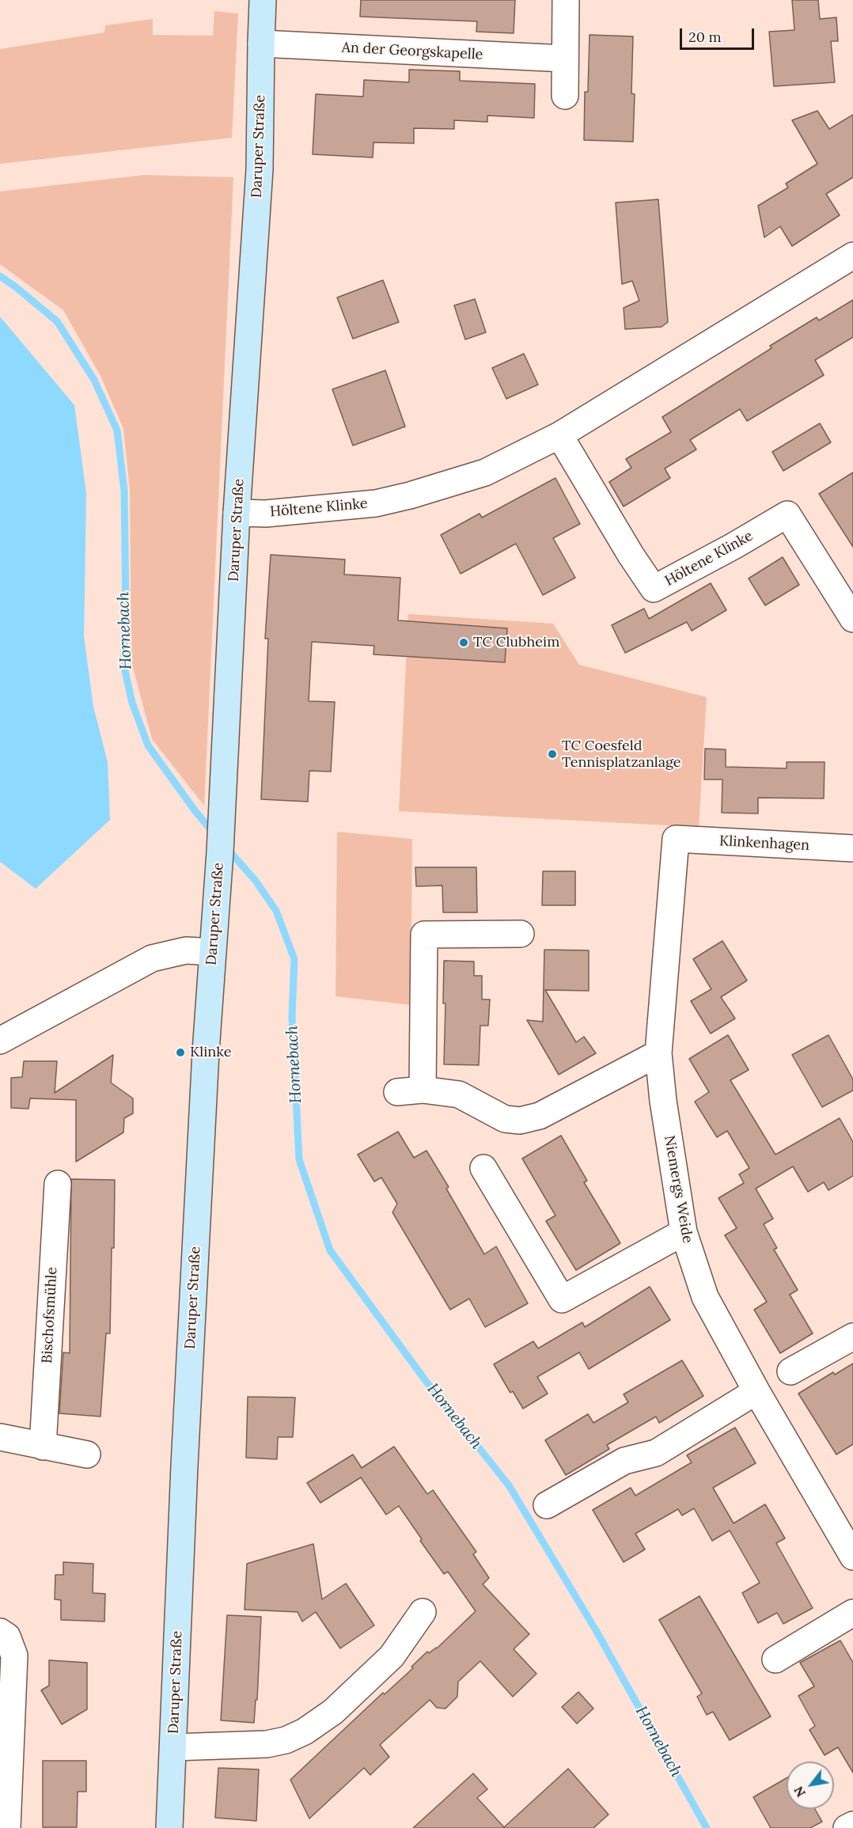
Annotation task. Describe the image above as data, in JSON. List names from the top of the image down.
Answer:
{
  "streets": {
    "street": [
      "An der Georgskapelle",
      "Daruper Straße",
      "Höltene Klinke",
      "Klinkenhagen",
      "Niemergs Weide",
      "Bischofsmühle"
    ]
  },
  "crossings": [
    ["An der Georgskapelle", "Daruper Straße"],
    ["Daruper Straße", "Höltene Klinke"],
    ["Klinkenhagen", "Niemergs Weide"]
  ],
  "water": ["Hornebach"],
  "places": ["TC Clubheim", "TC Coesfeld Tennisplatzanlage", "Klinke"],
  "scale_bar": "20 m",
  "north": "bottom left"
}
